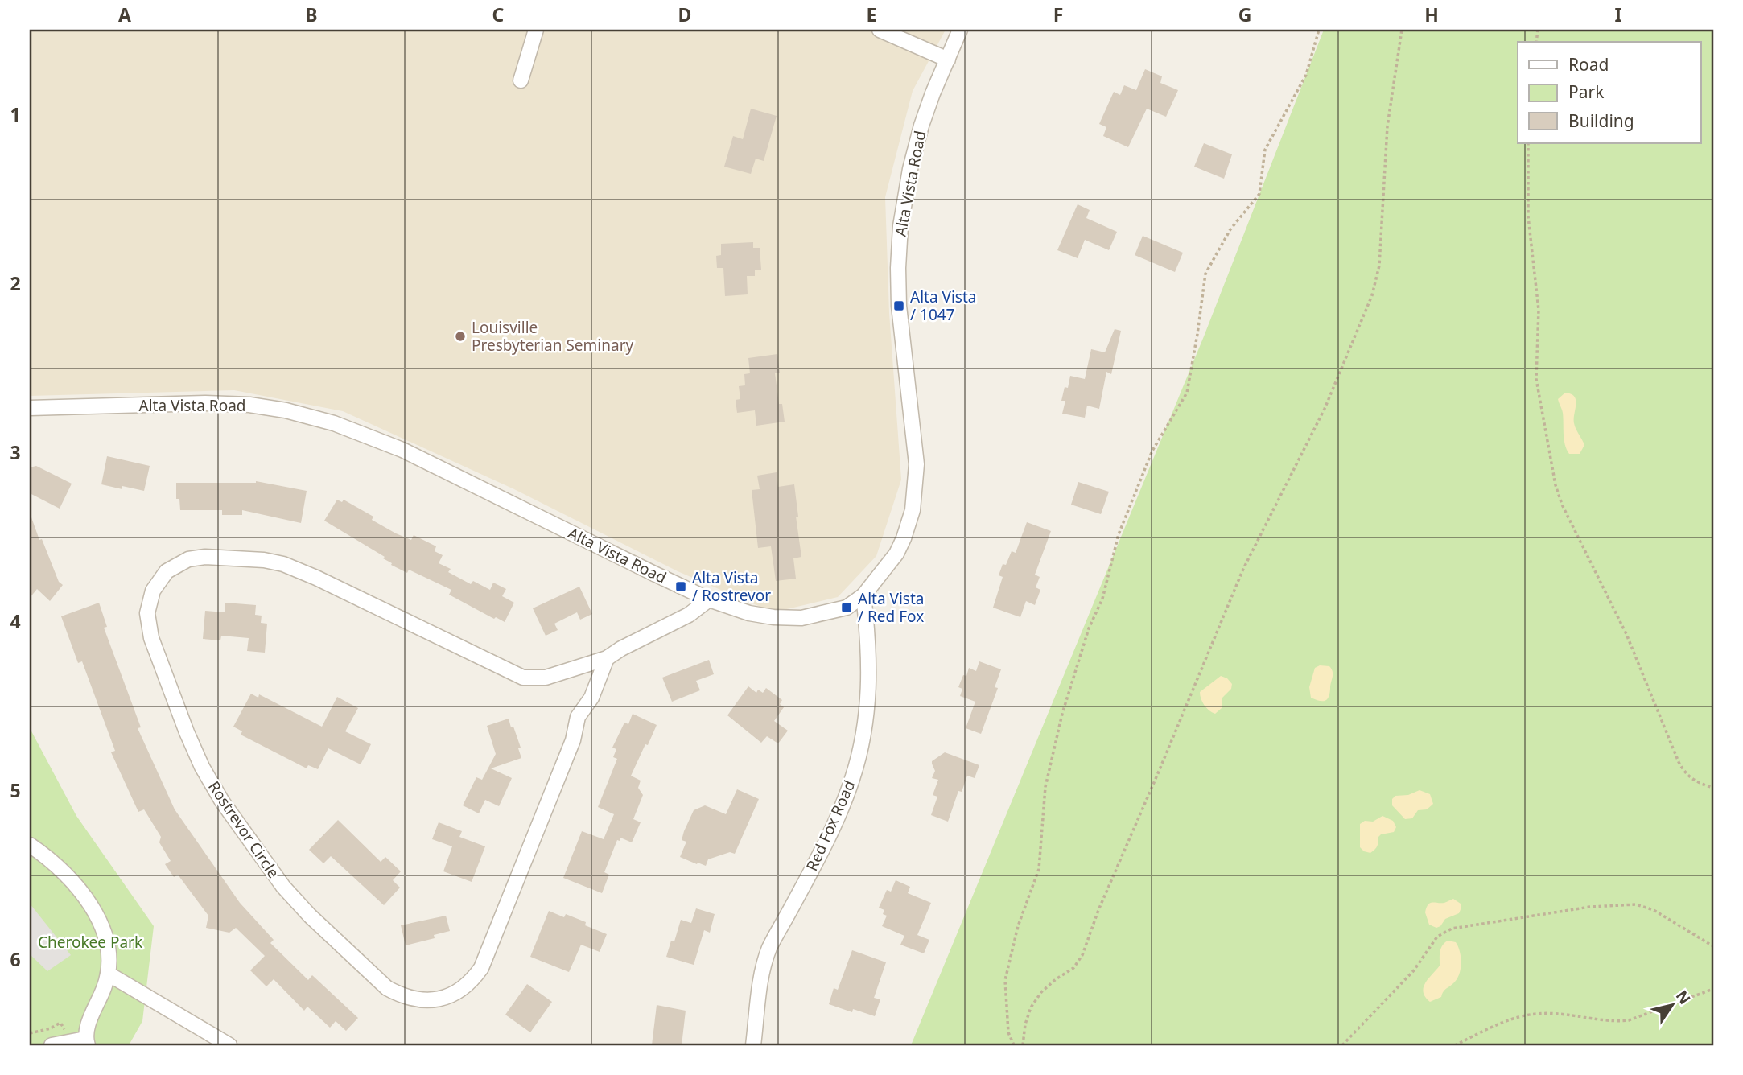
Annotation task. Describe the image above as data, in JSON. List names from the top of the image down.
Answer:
{
  "streets": {
    "street": ["Alta Vista Road", "Red Fox Road", "Rostrevor Circle"]
  },
  "crossings": [
    ["Alta Vista Road", "Red Fox Road"],
    ["Alta Vista Road", "Rostrevor Circle"]
  ],
  "parks": ["Cherokee Park"],
  "places": {
    "transit": ["Alta Vista / 1047", "Alta Vista / Rostrevor", "Alta Vista / Red Fox"],
    "other": ["Louisville Presbyterian Seminary"]
  },
  "legend": ["Road", "Park", "Building"],
  "north": "top right",
  "grid": {
    "columns": [
      "A",
      "B",
      "C",
      "D",
      "E",
      "F",
      "G",
      "H",
      "I"
    ],
    "rows": [
      "1",
      "2",
      "3",
      "4",
      "5",
      "6"
    ]
  }
}
